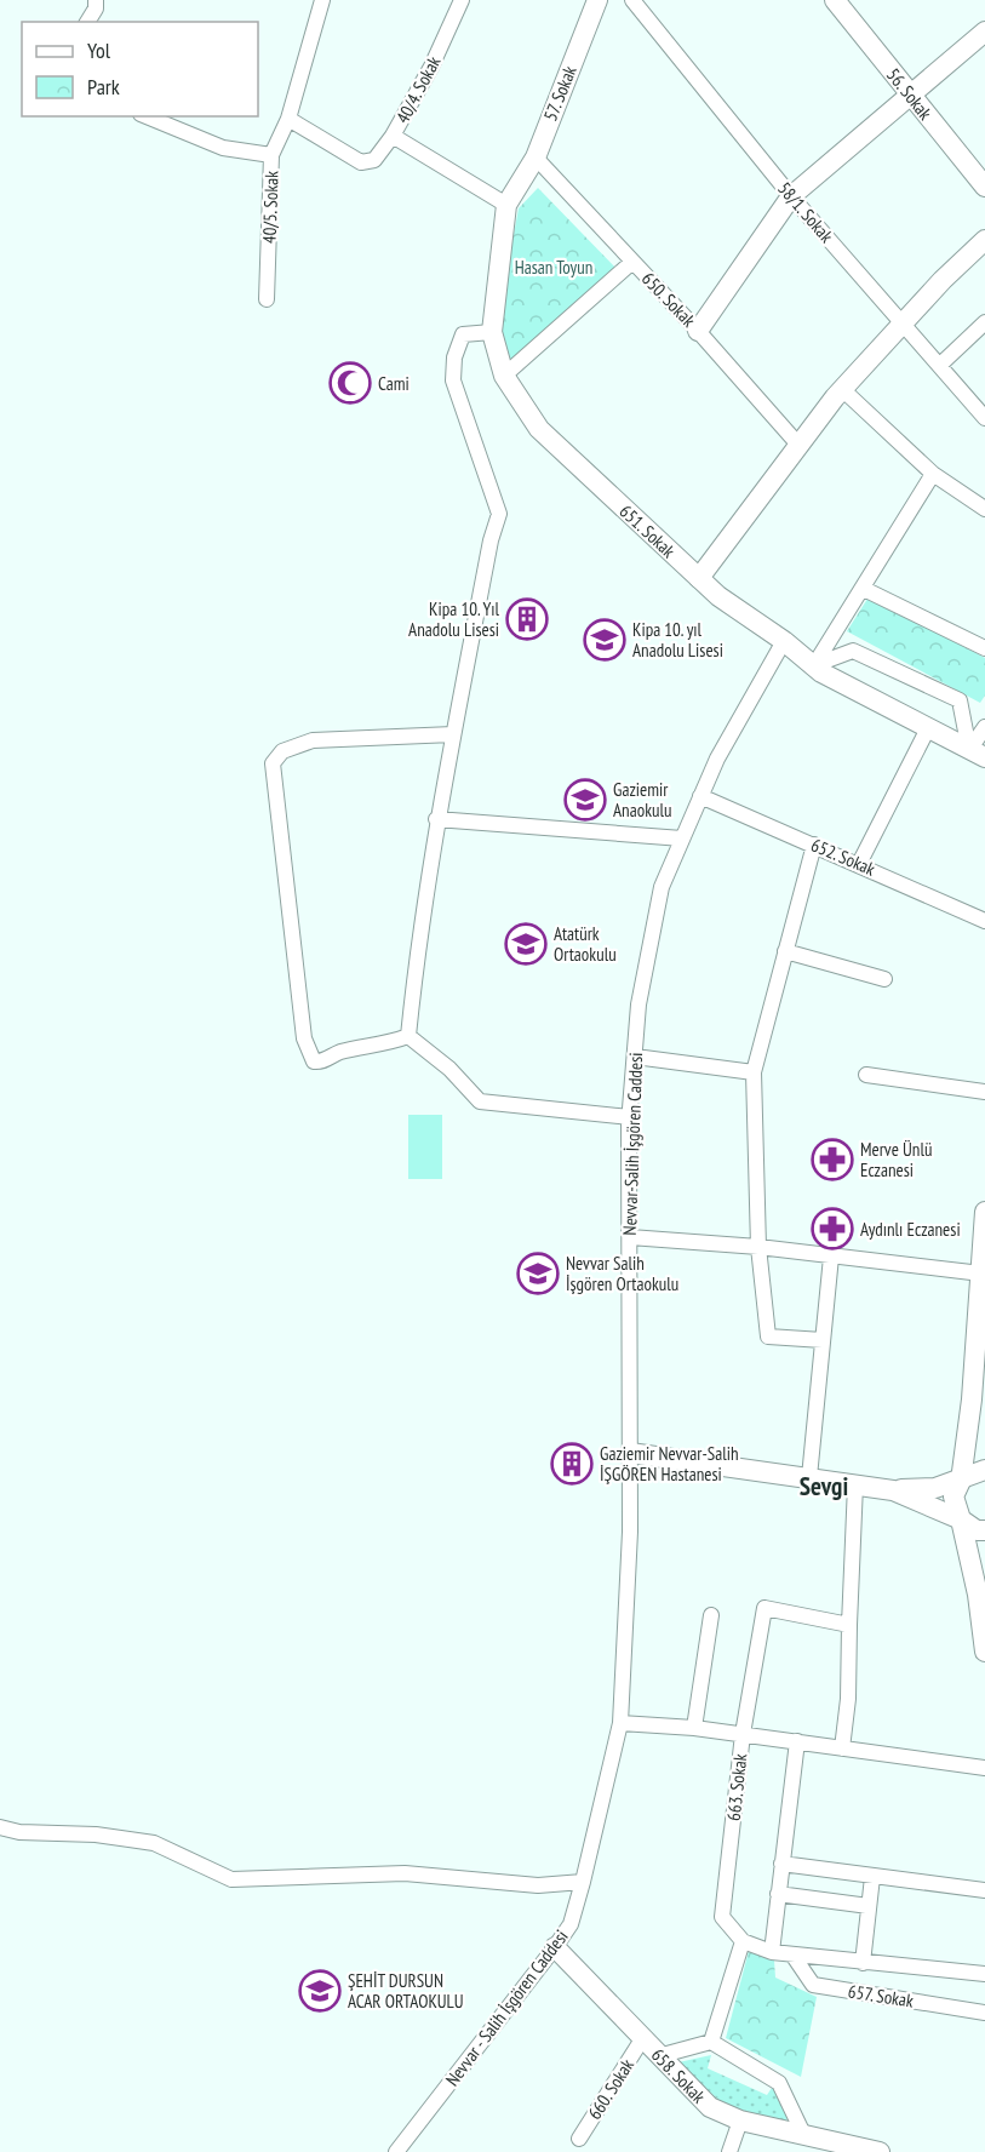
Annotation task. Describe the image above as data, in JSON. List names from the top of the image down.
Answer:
{
  "streets": {
    "street": [
      "40/4. Sokak",
      "57. Sokak",
      "56. Sokak",
      "40/5. Sokak",
      "58/1. Sokak",
      "650. Sokak",
      "651. Sokak",
      "652. Sokak",
      "Nevvar-Salih İşgören Caddesi",
      "663. Sokak",
      "657. Sokak",
      "Nevvar - Salih İşgören Caddesi",
      "658. Sokak",
      "660. Sokak"
    ]
  },
  "crossings": [
    ["40/4. Sokak", "651. Sokak"],
    ["57. Sokak", "650. Sokak"],
    ["57. Sokak", "651. Sokak"],
    ["651. Sokak", "Nevvar-Salih İşgören Caddesi"],
    ["652. Sokak", "Nevvar-Salih İşgören Caddesi"],
    ["Nevvar-Salih İşgören Caddesi", "Nevvar - Salih İşgören Caddesi"],
    ["Nevvar - Salih İşgören Caddesi", "658. Sokak"],
    ["658. Sokak", "660. Sokak"]
  ],
  "districts": ["Sevgi"],
  "parks": ["Hasan Toyun"],
  "places": {
    "mosque": ["Cami"],
    "building": ["Kipa 10. Yıl Anadolu Lisesi", "Gaziemir Nevvar-Salih İŞGÖREN Hastanesi"],
    "school or university": [
      "Kipa 10. yıl Anadolu Lisesi",
      "Gaziemir Anaokulu",
      "Atatürk Ortaokulu",
      "Nevvar Salih İşgören Ortaokulu",
      "ŞEHİT DURSUN ACAR ORTAOKULU"
    ],
    "pharmacy": ["Merve Ünlü Eczanesi", "Aydınlı Eczanesi"]
  },
  "legend": ["Yol", "Park"]
}
